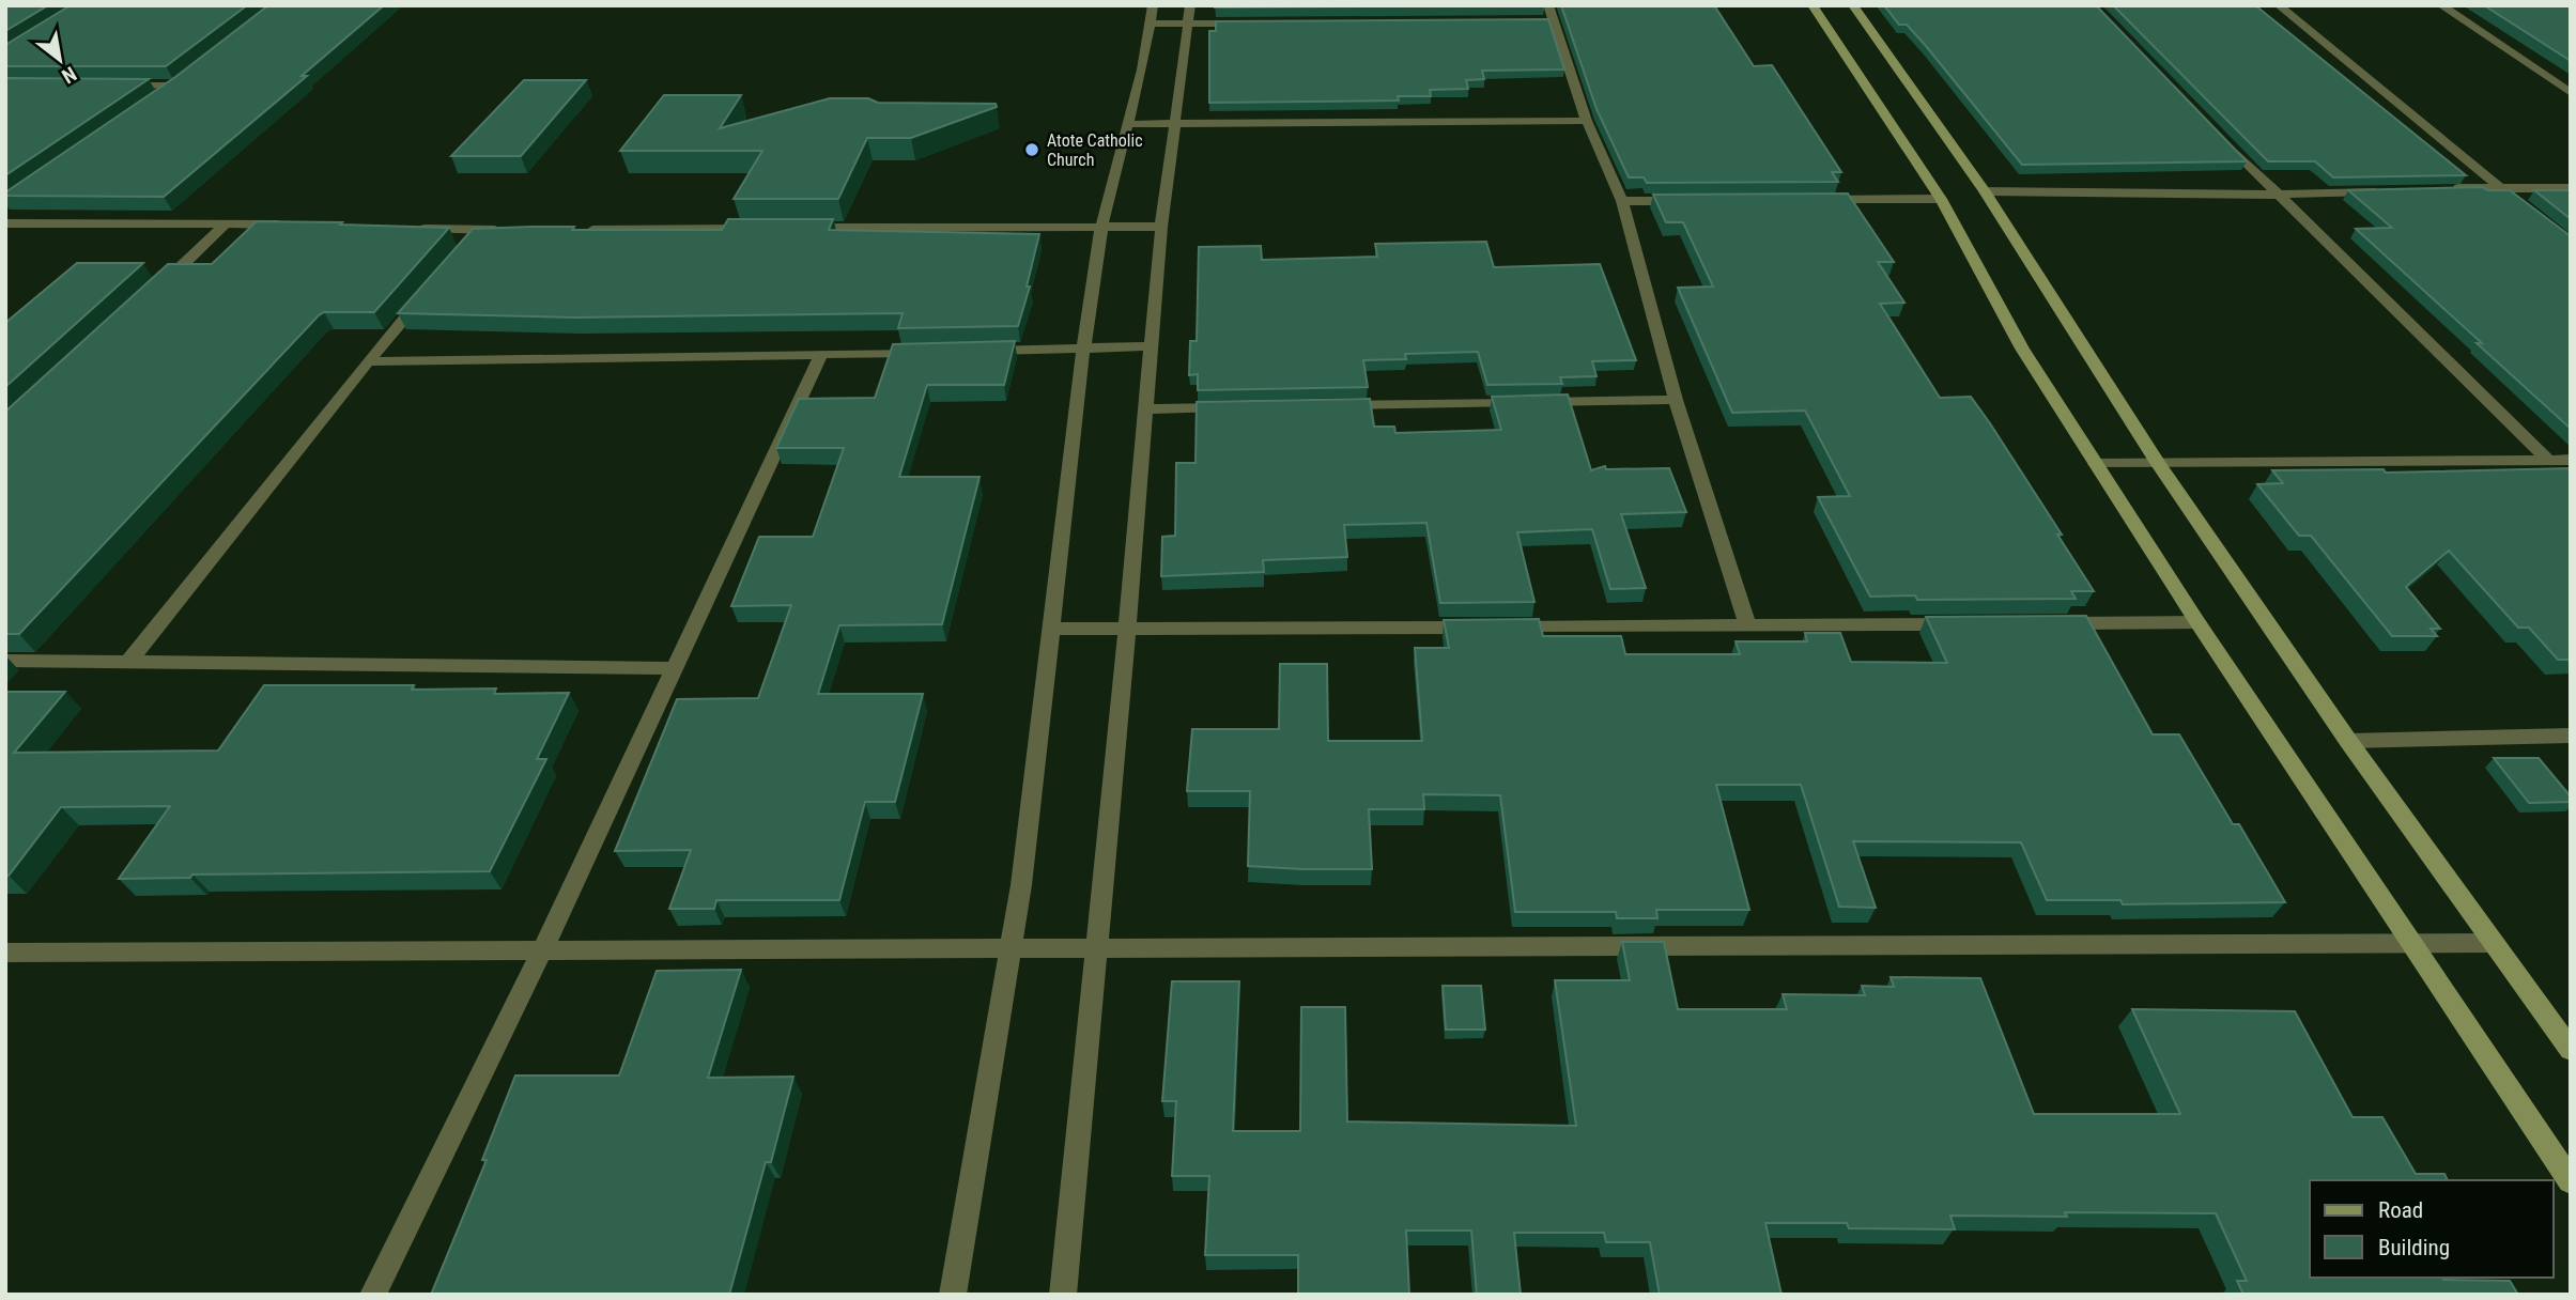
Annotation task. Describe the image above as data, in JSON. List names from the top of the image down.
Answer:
{
  "places": ["Atote Catholic Church"],
  "legend": ["Road", "Building"],
  "north": "bottom right"
}
